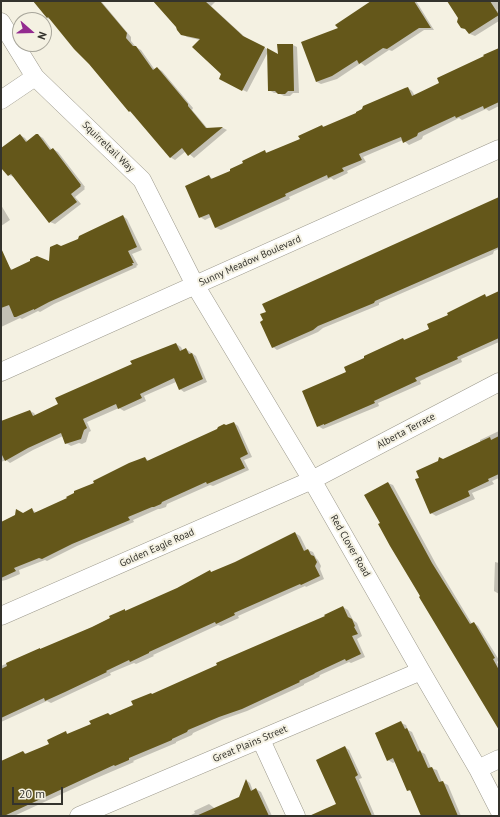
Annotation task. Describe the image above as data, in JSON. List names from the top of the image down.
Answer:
{
  "streets": {
    "street": [
      "Squirreltail Way",
      "Sunny Meadow Boulevard",
      "Alberta Terrace",
      "Red Clover Road",
      "Golden Eagle Road",
      "Great Plains Street"
    ]
  },
  "crossings": [
    ["Squirreltail Way", "Sunny Meadow Boulevard"],
    ["Squirreltail Way", "Red Clover Road"],
    ["Sunny Meadow Boulevard", "Red Clover Road"],
    ["Alberta Terrace", "Red Clover Road"],
    ["Alberta Terrace", "Golden Eagle Road"],
    ["Red Clover Road", "Golden Eagle Road"],
    ["Red Clover Road", "Great Plains Street"]
  ],
  "scale_bar": "20 m",
  "north": "right"
}
